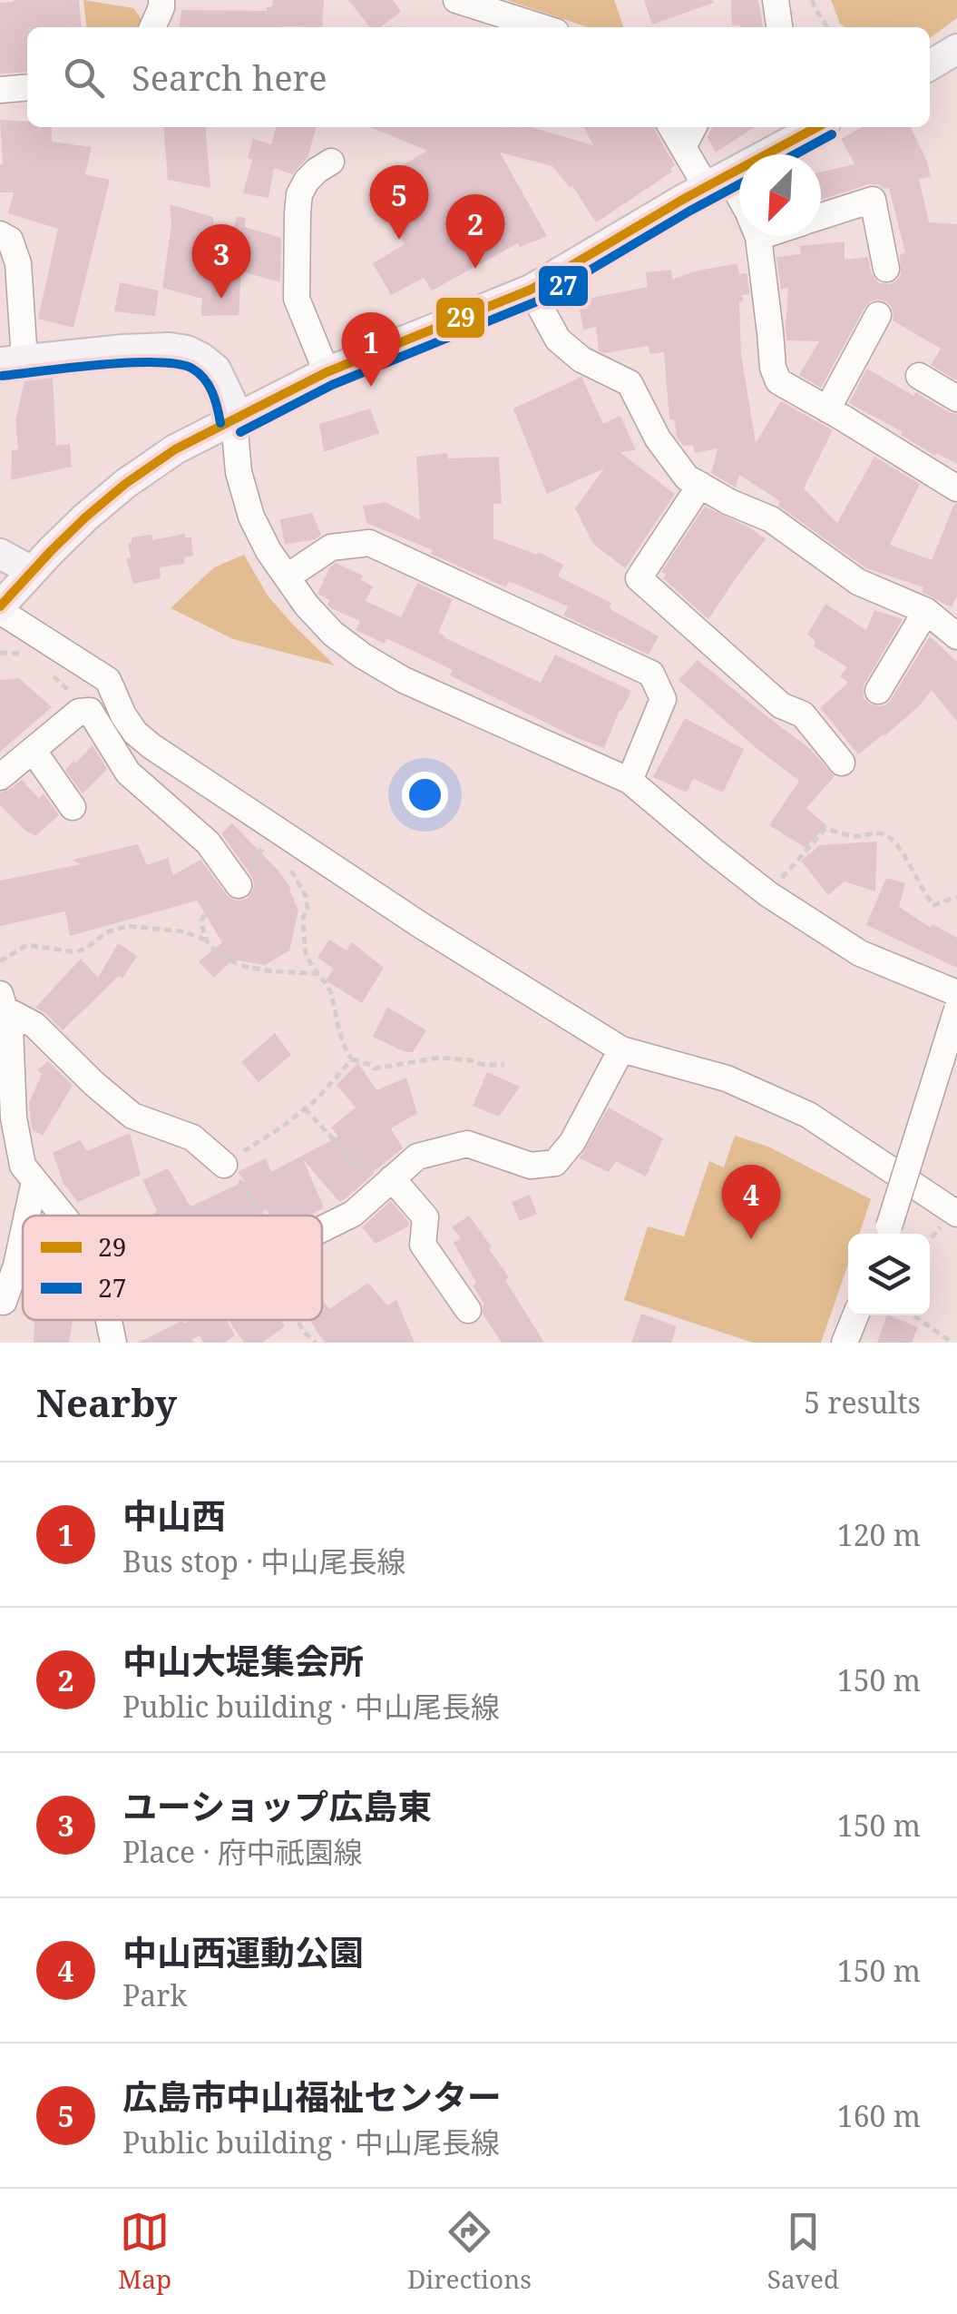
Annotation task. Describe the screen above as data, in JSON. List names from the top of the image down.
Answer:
{
  "lines": ["transit line 29", "transit line 27"],
  "legend": ["29", "27"],
  "north": "bottom left",
  "page": {
    "search": "Search here",
    "pins": [
      "5",
      "2",
      "3",
      "1",
      "4"
    ],
    "heading": ["Nearby", "5 results"],
    "list": [
      {
        "mark": "1",
        "name": "中山西",
        "note": "Bus stop · 中山尾長線",
        "value": "120 m"
      },
      {
        "mark": "2",
        "name": "中山大堤集会所",
        "note": "Public building · 中山尾長線",
        "value": "150 m"
      },
      {
        "mark": "3",
        "name": "ユーショップ広島東",
        "note": "Place · 府中祇園線",
        "value": "150 m"
      },
      {
        "mark": "4",
        "name": "中山西運動公園",
        "note": "Park",
        "value": "150 m"
      },
      {
        "mark": "5",
        "name": "広島市中山福祉センター",
        "note": "Public building · 中山尾長線",
        "value": "160 m"
      }
    ],
    "nav": ["Map", "Directions", "Saved"]
  }
}
